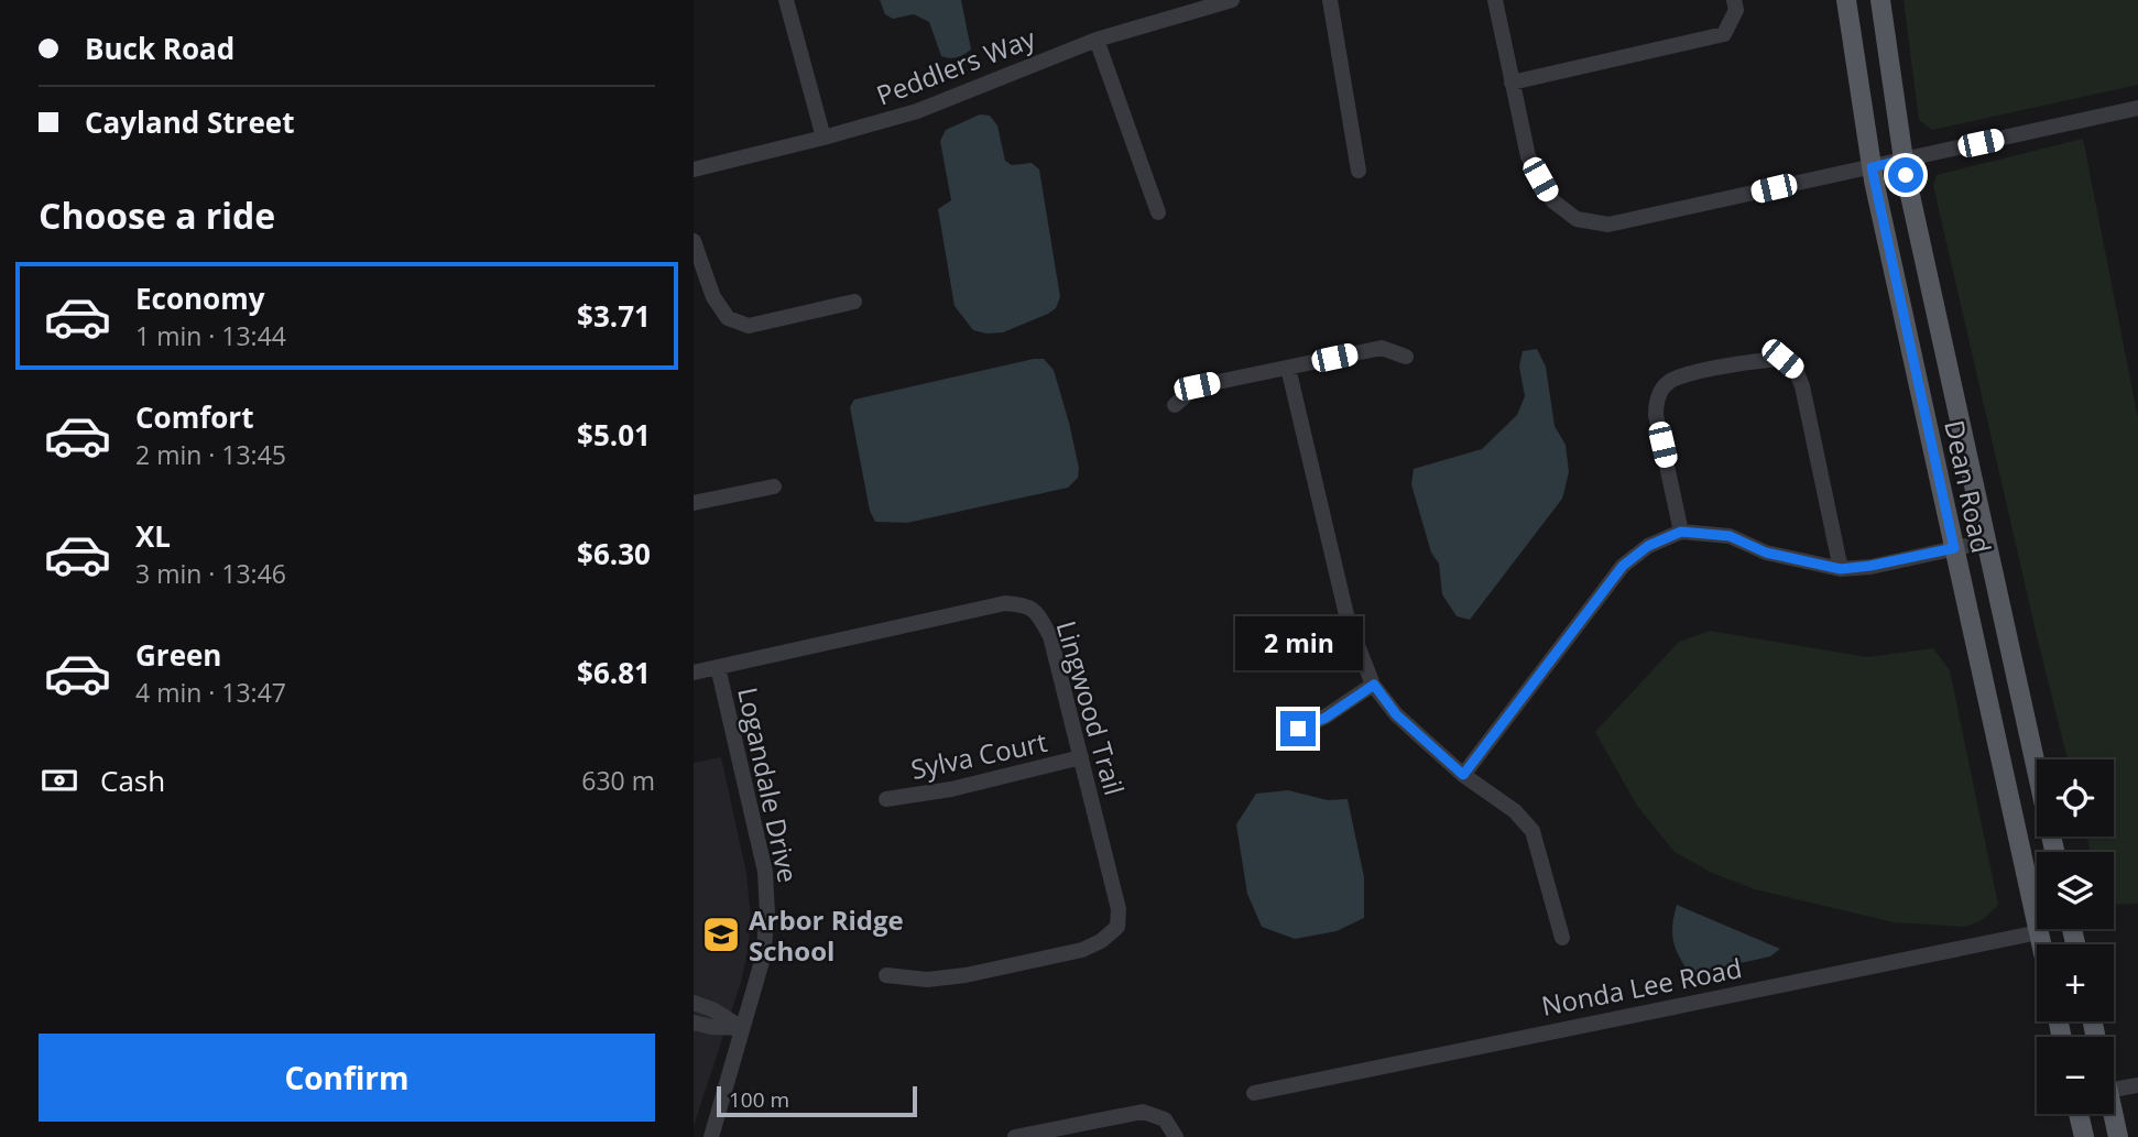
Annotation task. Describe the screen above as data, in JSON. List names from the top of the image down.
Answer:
{
  "streets": {
    "main road": ["Dean Road"],
    "street": [
      "Peddlers Way",
      "Lingwood Trail",
      "Sylva Court",
      "Logandale Drive",
      "Nonda Lee Road"
    ]
  },
  "crossings": [
    ["Dean Road", "Nonda Lee Road"],
    ["Lingwood Trail", "Sylva Court"],
    ["Lingwood Trail", "Logandale Drive"]
  ],
  "places": {
    "school or university": ["Arbor Ridge School"]
  },
  "scale_bar": "100 m",
  "page": {
    "banner": ["Buck Road", "Cayland Street"],
    "heading": "Choose a ride",
    "list": [
      {
        "name": "Economy",
        "note": "1 min · 13:44",
        "value": "$3.71"
      },
      {
        "name": "Comfort",
        "note": "2 min · 13:45",
        "value": "$5.01"
      },
      {
        "name": "XL",
        "note": "3 min · 13:46",
        "value": "$6.30"
      },
      {
        "name": "Green",
        "note": "4 min · 13:47",
        "value": "$6.81"
      }
    ],
    "bubble": "2 min",
    "pay": ["Cash", "630 m"],
    "map_buttons": ["+", "−"],
    "buttons": "Confirm",
    "scale": "100 m"
  }
}
